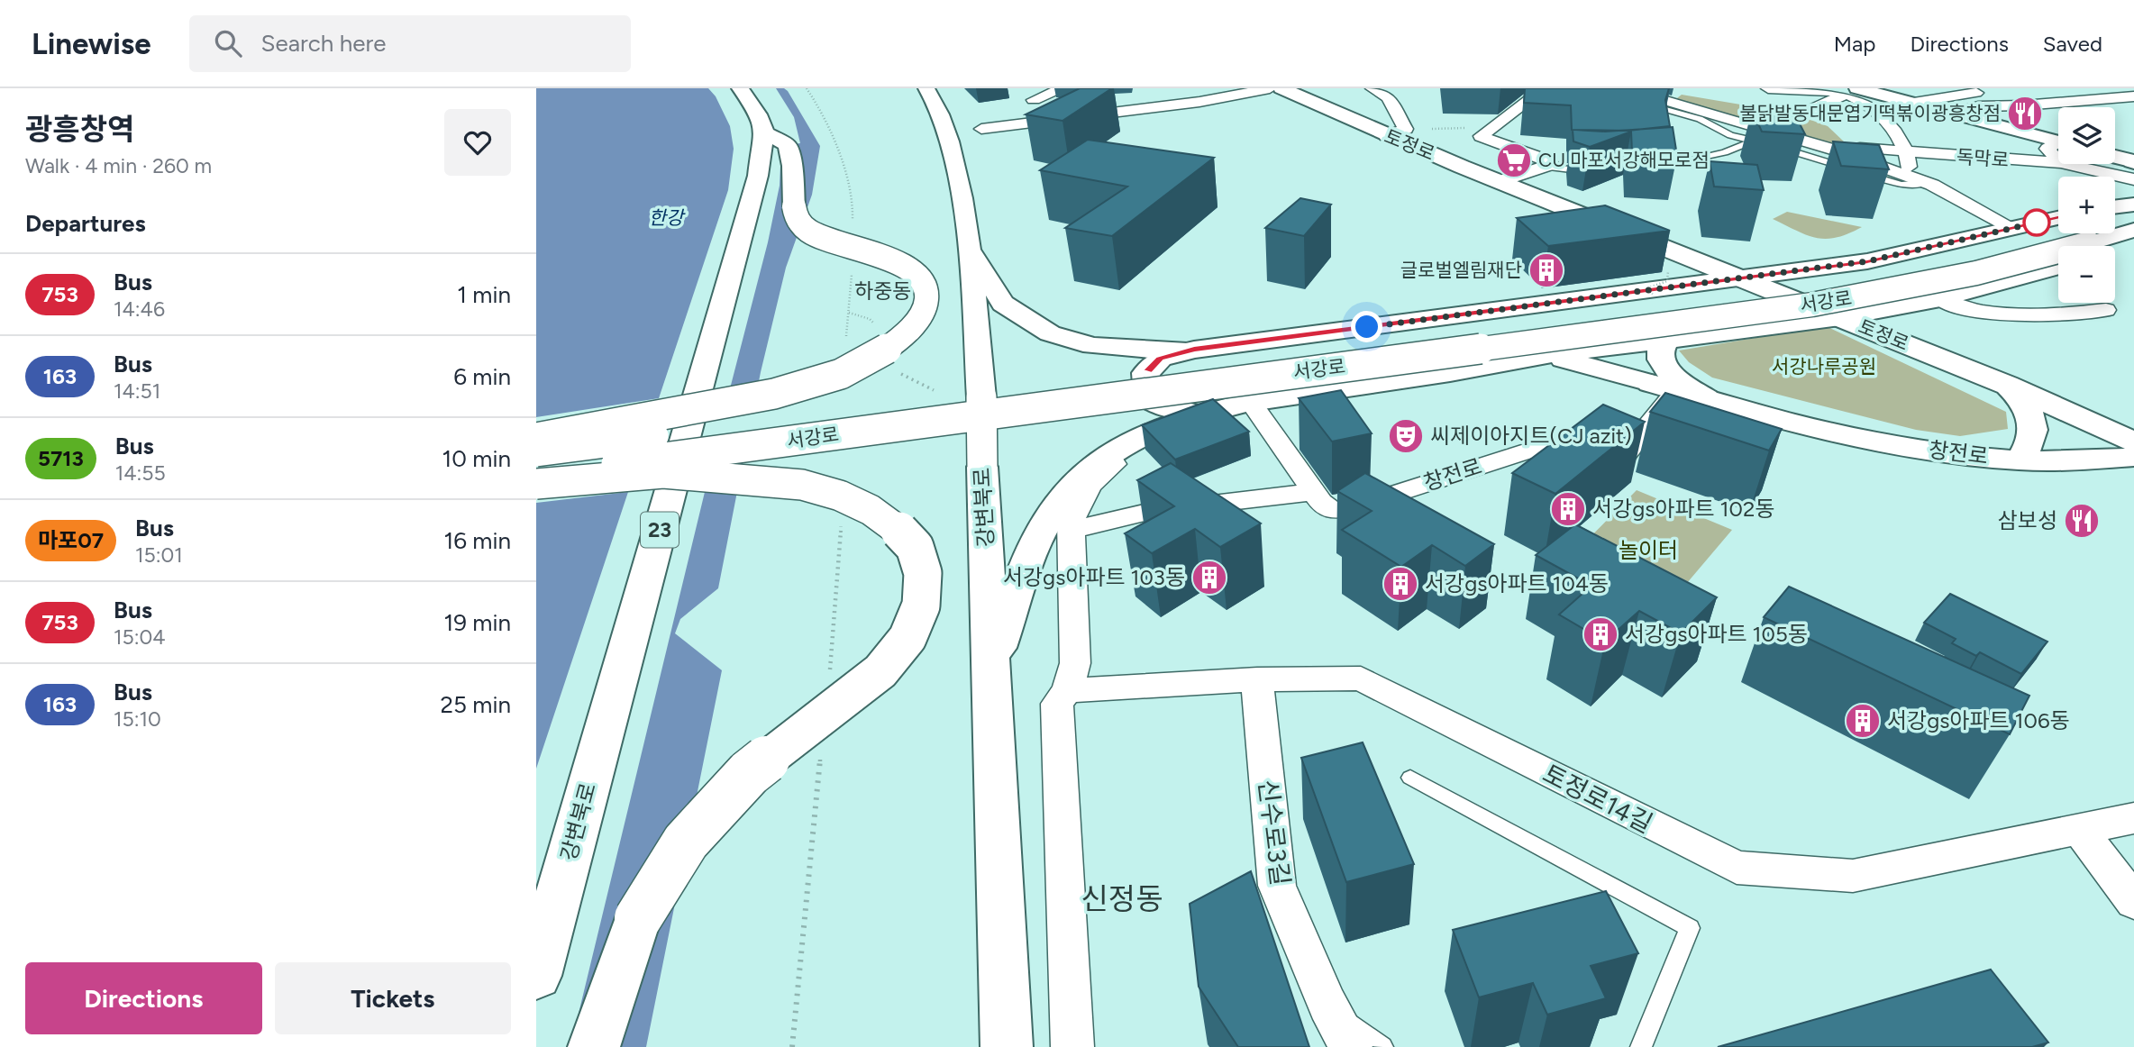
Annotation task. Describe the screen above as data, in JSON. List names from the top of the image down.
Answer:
{
  "streets": {
    "main road": [
      "토정로",
      "독막로",
      "서강로",
      "창전로",
      "강변북로",
      "23"
    ],
    "street": ["토정로14길", "신수로3길"]
  },
  "crossings": [
    ["토정로14길", "신수로3길"]
  ],
  "districts": ["하중동", "신정동"],
  "water": ["한강"],
  "parks": ["서강나루공원", "놀이터"],
  "places": {
    "restaurant": ["불닭발동대문엽기떡볶이광흥창점", "삼보성"],
    "supermarket": ["CU 마포서강해모로점"],
    "building": [
      "글로벌엘림재단",
      "서강gs아파트 102동",
      "서강gs아파트 103동",
      "서강gs아파트 104동",
      "서강gs아파트 105동",
      "서강gs아파트 106동"
    ],
    "theatre": ["씨제이아지트(CJ azit)"]
  },
  "lines": ["bus line 753"],
  "page": {
    "header": "Linewise",
    "search": "Search here",
    "nav": ["Map", "Directions", "Saved"],
    "heading": [
      ["광흥창역", "Walk · 4 min · 260 m"],
      "Departures"
    ],
    "map_buttons": ["+", "−"],
    "list": [
      {
        "mark": "753",
        "name": "Bus",
        "note": "14:46",
        "value": "1 min"
      },
      {
        "mark": "163",
        "name": "Bus",
        "note": "14:51",
        "value": "6 min"
      },
      {
        "mark": "5713",
        "name": "Bus",
        "note": "14:55",
        "value": "10 min"
      },
      {
        "mark": "마포07",
        "name": "Bus",
        "note": "15:01",
        "value": "16 min"
      },
      {
        "mark": "753",
        "name": "Bus",
        "note": "15:04",
        "value": "19 min"
      },
      {
        "mark": "163",
        "name": "Bus",
        "note": "15:10",
        "value": "25 min"
      }
    ],
    "buttons": ["Directions", "Tickets"]
  }
}
